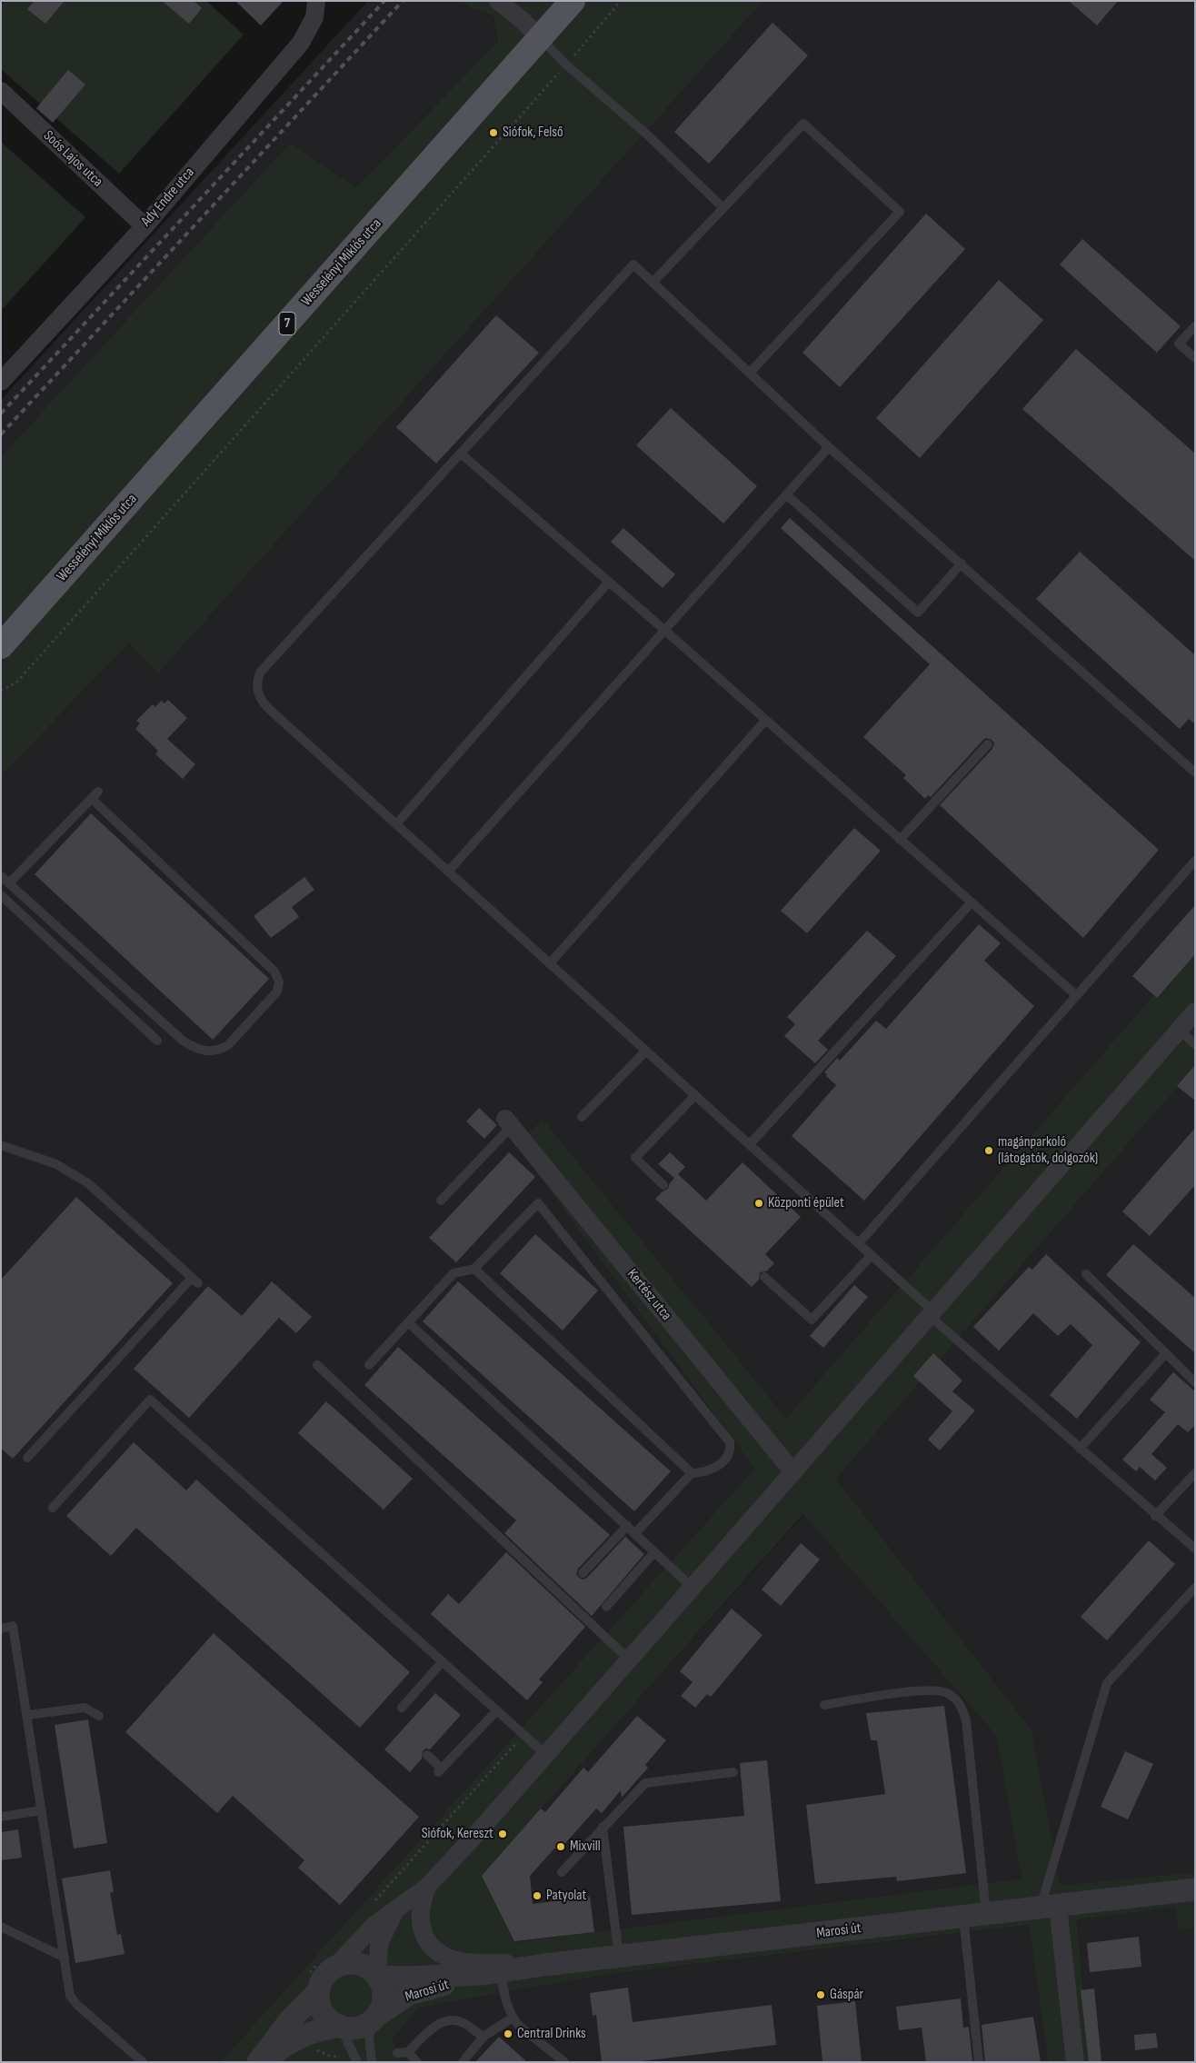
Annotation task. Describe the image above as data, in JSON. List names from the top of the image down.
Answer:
{
  "streets": {
    "main road": ["Wesselényi Miklós utca", "7"],
    "street": [
      "Soós Lajos utca",
      "Ady Endre utca",
      "Kertész utca",
      "Marosi út"
    ]
  },
  "crossings": [
    ["Soós Lajos utca", "Ady Endre utca"]
  ],
  "places": [
    "Siófok, Felső",
    "magánparkoló (látogatók, dolgozók)",
    "Központi épület",
    "Siófok, Kereszt",
    "Mixvill",
    "Patyolat",
    "Gáspár",
    "Central Drinks"
  ]
}
